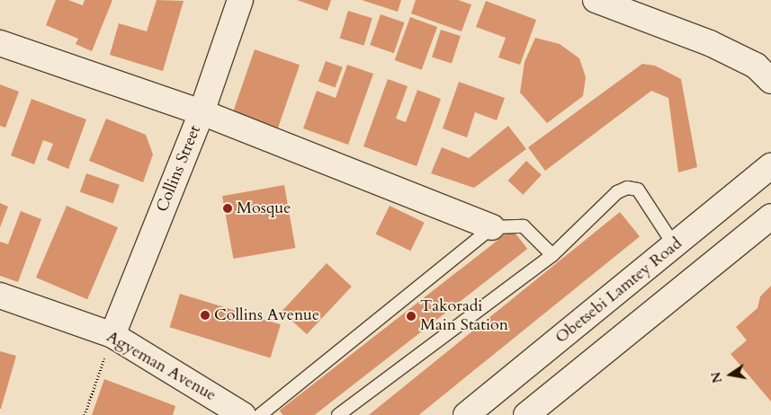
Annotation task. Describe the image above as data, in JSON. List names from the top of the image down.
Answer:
{
  "streets": {
    "street": ["Collins Street", "Obetsebi Lamtey Road", "Agyeman Avenue"]
  },
  "crossings": [
    ["Collins Street", "Agyeman Avenue"]
  ],
  "places": ["Mosque", "Collins Avenue", "Takoradi Main Station"],
  "north": "left"
}
